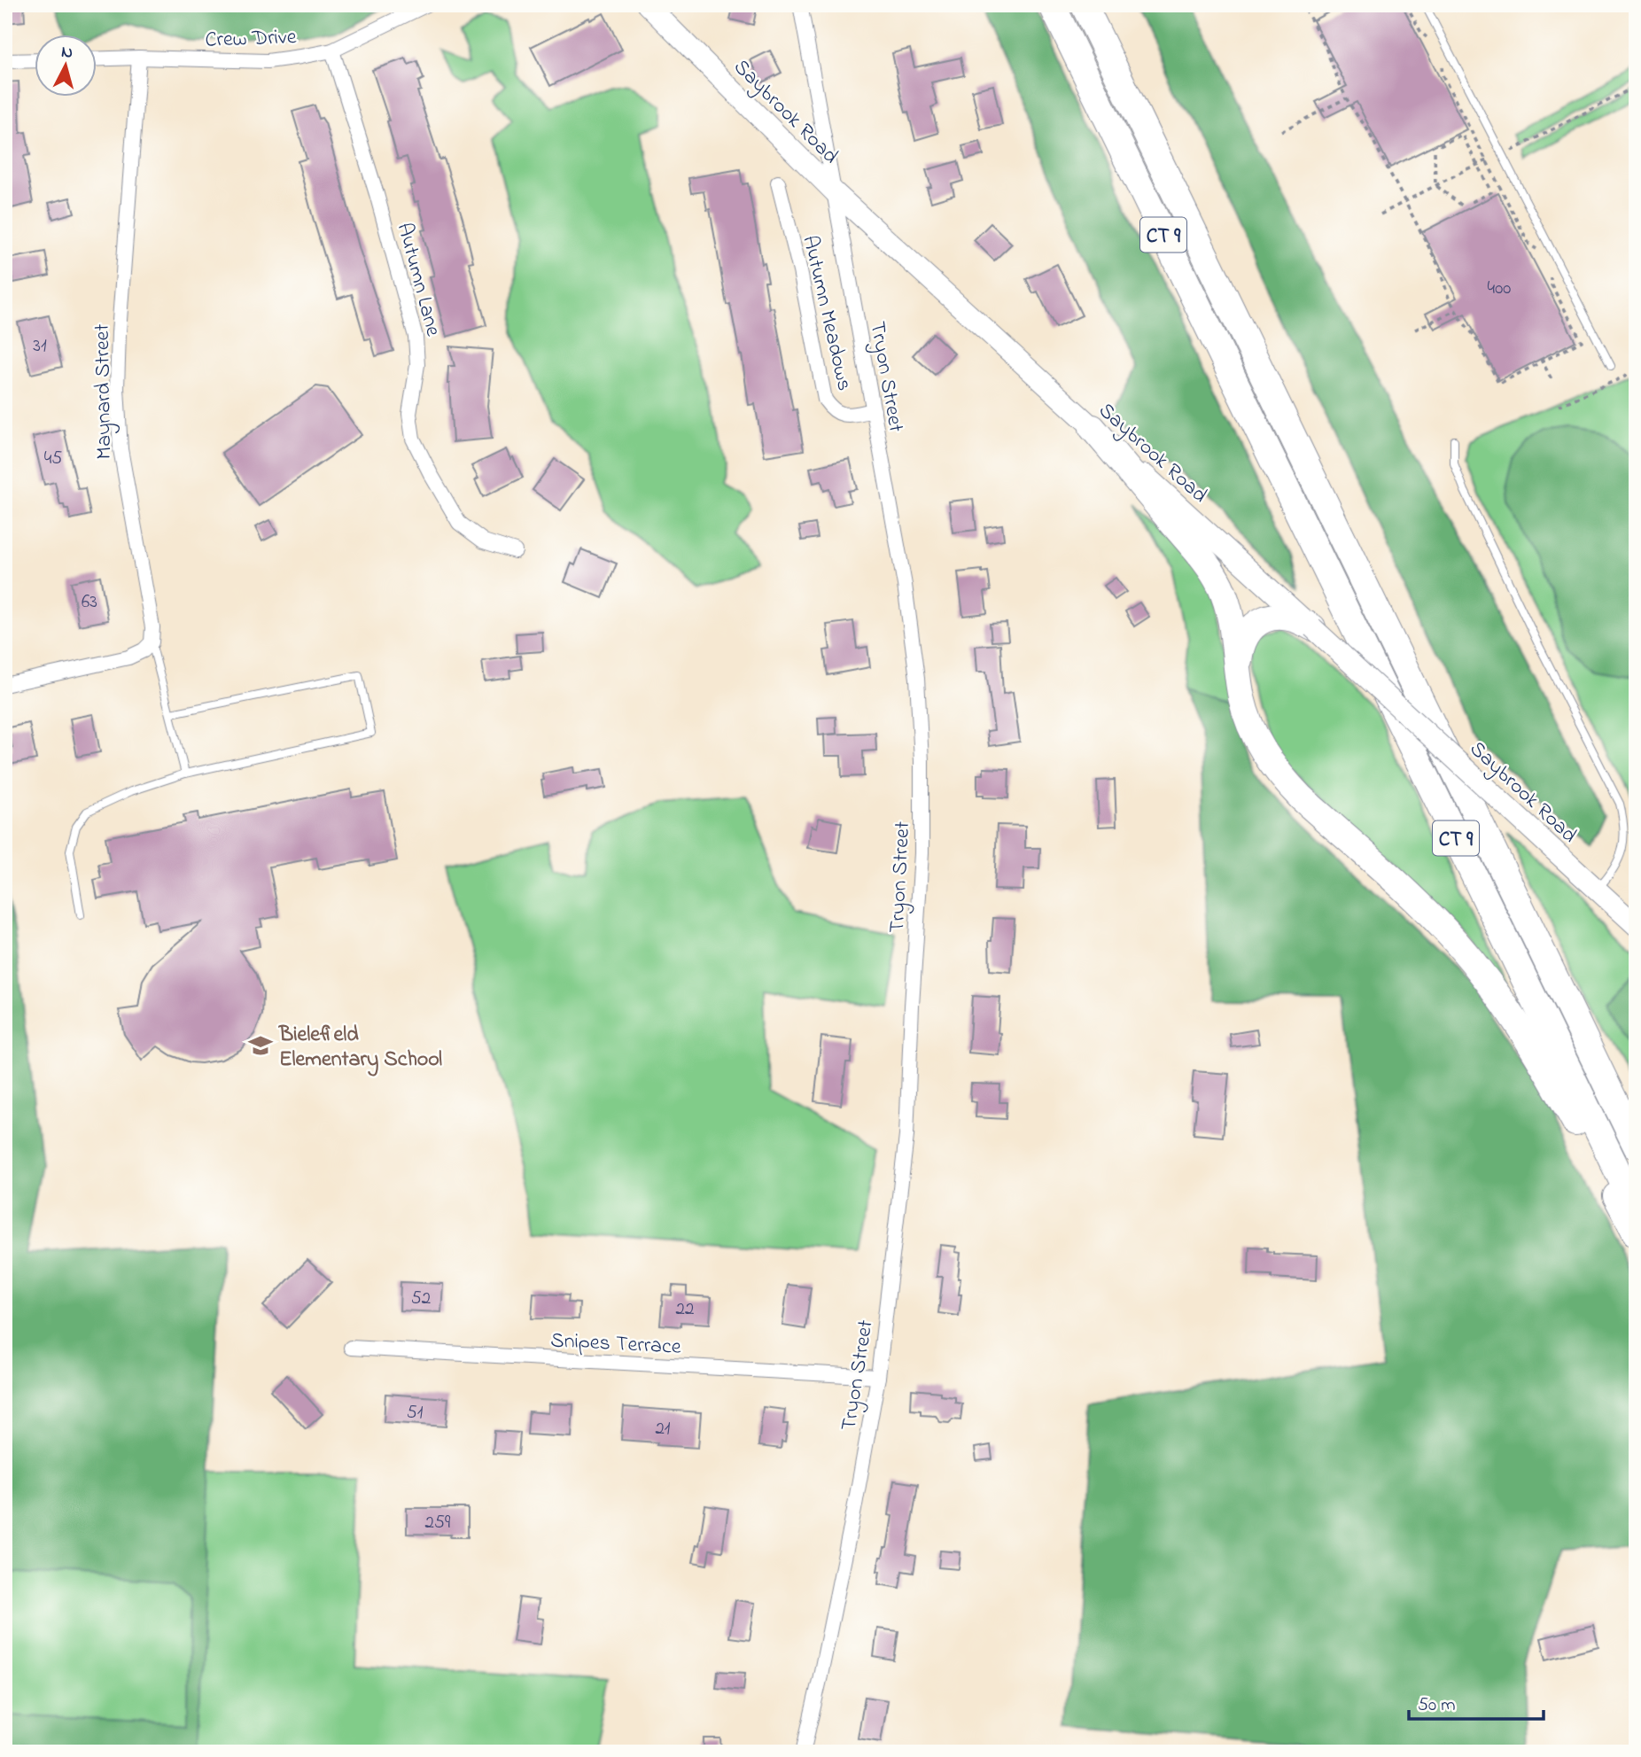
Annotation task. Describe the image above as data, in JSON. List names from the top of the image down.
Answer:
{
  "streets": {
    "highway": ["CT 9"],
    "main road": ["Saybrook Road"],
    "street": [
      "Crew Drive",
      "Autumn Lane",
      "Autumn Meadows",
      "Tryon Street",
      "Maynard Street",
      "Snipes Terrace"
    ]
  },
  "crossings": [
    ["Crew Drive", "Autumn Lane"],
    ["Crew Drive", "Maynard Street"],
    ["Saybrook Road", "Tryon Street"],
    ["Autumn Meadows", "Tryon Street"],
    ["Tryon Street", "Snipes Terrace"]
  ],
  "places": {
    "school or university": ["Bielefield Elementary School"]
  },
  "house_numbers": [
    "400",
    "31",
    "45",
    "63",
    "52",
    "22",
    "51",
    "21",
    "259"
  ],
  "scale_bar": "50 m",
  "north": "top"
}
